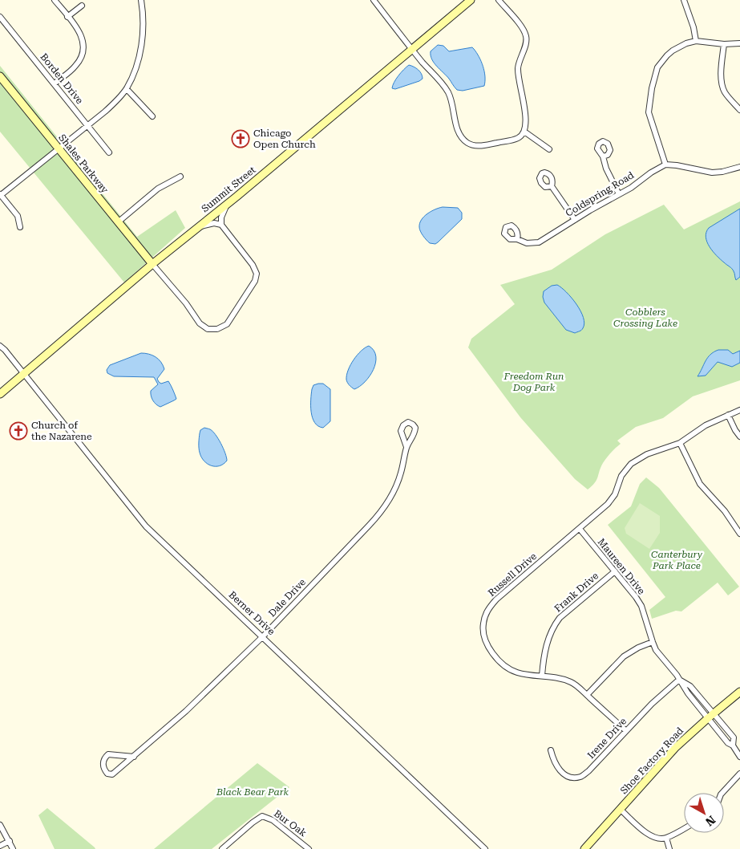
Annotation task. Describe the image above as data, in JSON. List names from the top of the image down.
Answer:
{
  "streets": {
    "main road": ["Shales Parkway", "Summit Street", "Shoe Factory Road"],
    "street": [
      "Borden Drive",
      "Coldspring Road",
      "Maureen Drive",
      "Russell Drive",
      "Frank Drive",
      "Dale Drive",
      "Berner Drive",
      "Irene Drive",
      "Bur Oak"
    ]
  },
  "crossings": [
    ["Shales Parkway", "Summit Street"],
    ["Summit Street", "Berner Drive"],
    ["Maureen Drive", "Russell Drive"],
    ["Maureen Drive", "Frank Drive"],
    ["Maureen Drive", "Irene Drive"],
    ["Maureen Drive", "Shoe Factory Road"],
    ["Russell Drive", "Frank Drive"],
    ["Russell Drive", "Irene Drive"],
    ["Dale Drive", "Berner Drive"]
  ],
  "parks": [
    "Cobblers Crossing Lake",
    "Freedom Run Dog Park",
    "Canterbury Park Place",
    "Black Bear Park"
  ],
  "places": {
    "church": ["Chicago Open Church", "Church of the Nazarene"]
  },
  "north": "bottom right"
}
